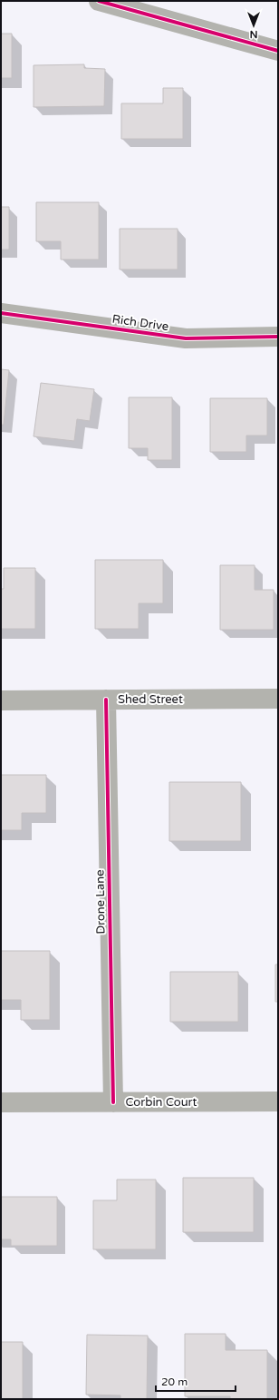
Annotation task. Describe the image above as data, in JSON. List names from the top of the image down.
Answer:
{
  "streets": {
    "street": [
      "Rich Drive",
      "Shed Street",
      "Drone Lane",
      "Corbin Court"
    ]
  },
  "crossings": [
    ["Shed Street", "Drone Lane"],
    ["Drone Lane", "Corbin Court"]
  ],
  "scale_bar": "20 m",
  "north": "bottom"
}
